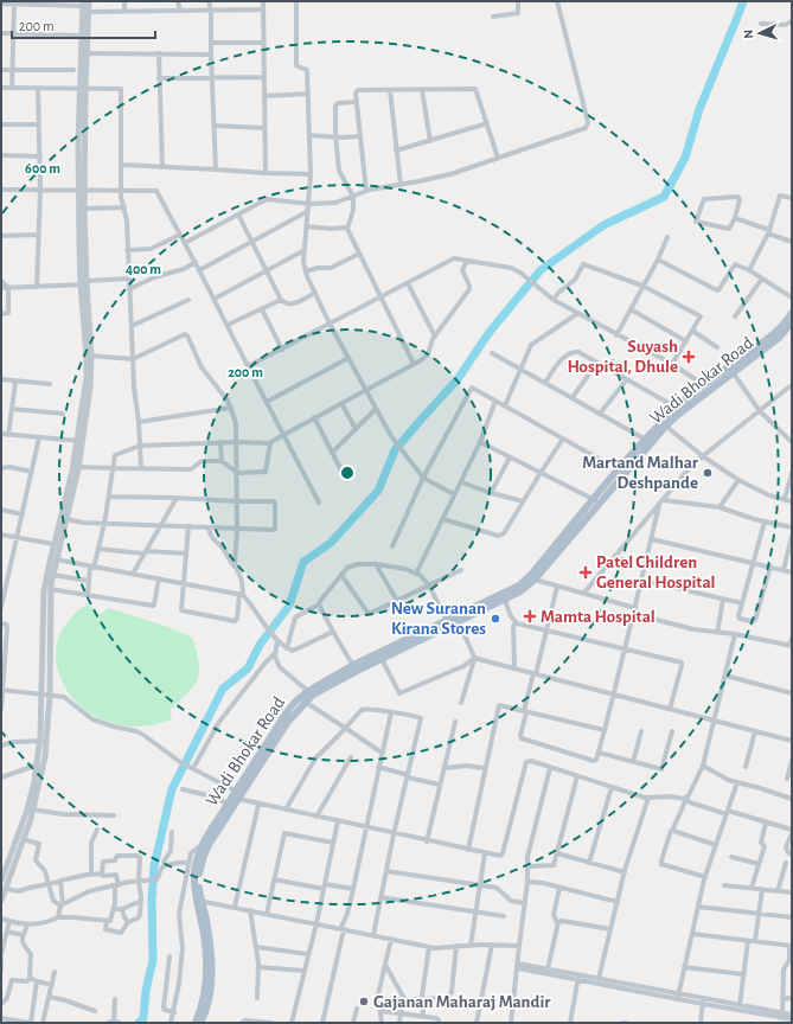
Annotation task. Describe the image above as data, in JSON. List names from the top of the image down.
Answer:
{
  "streets": {
    "main road": ["Wadi Bhokar Road"]
  },
  "places": {
    "health": ["Suyash Hospital, Dhule", "Patel Children General Hospital", "Mamta Hospital"],
    "other": ["Martand Malhar Deshpande", "New Suranan Kirana Stores", "Gajanan Maharaj Mandir"]
  },
  "scale_bar": "200 m",
  "north": "left",
  "rings": ["600 m", "400 m", "200 m"]
}
